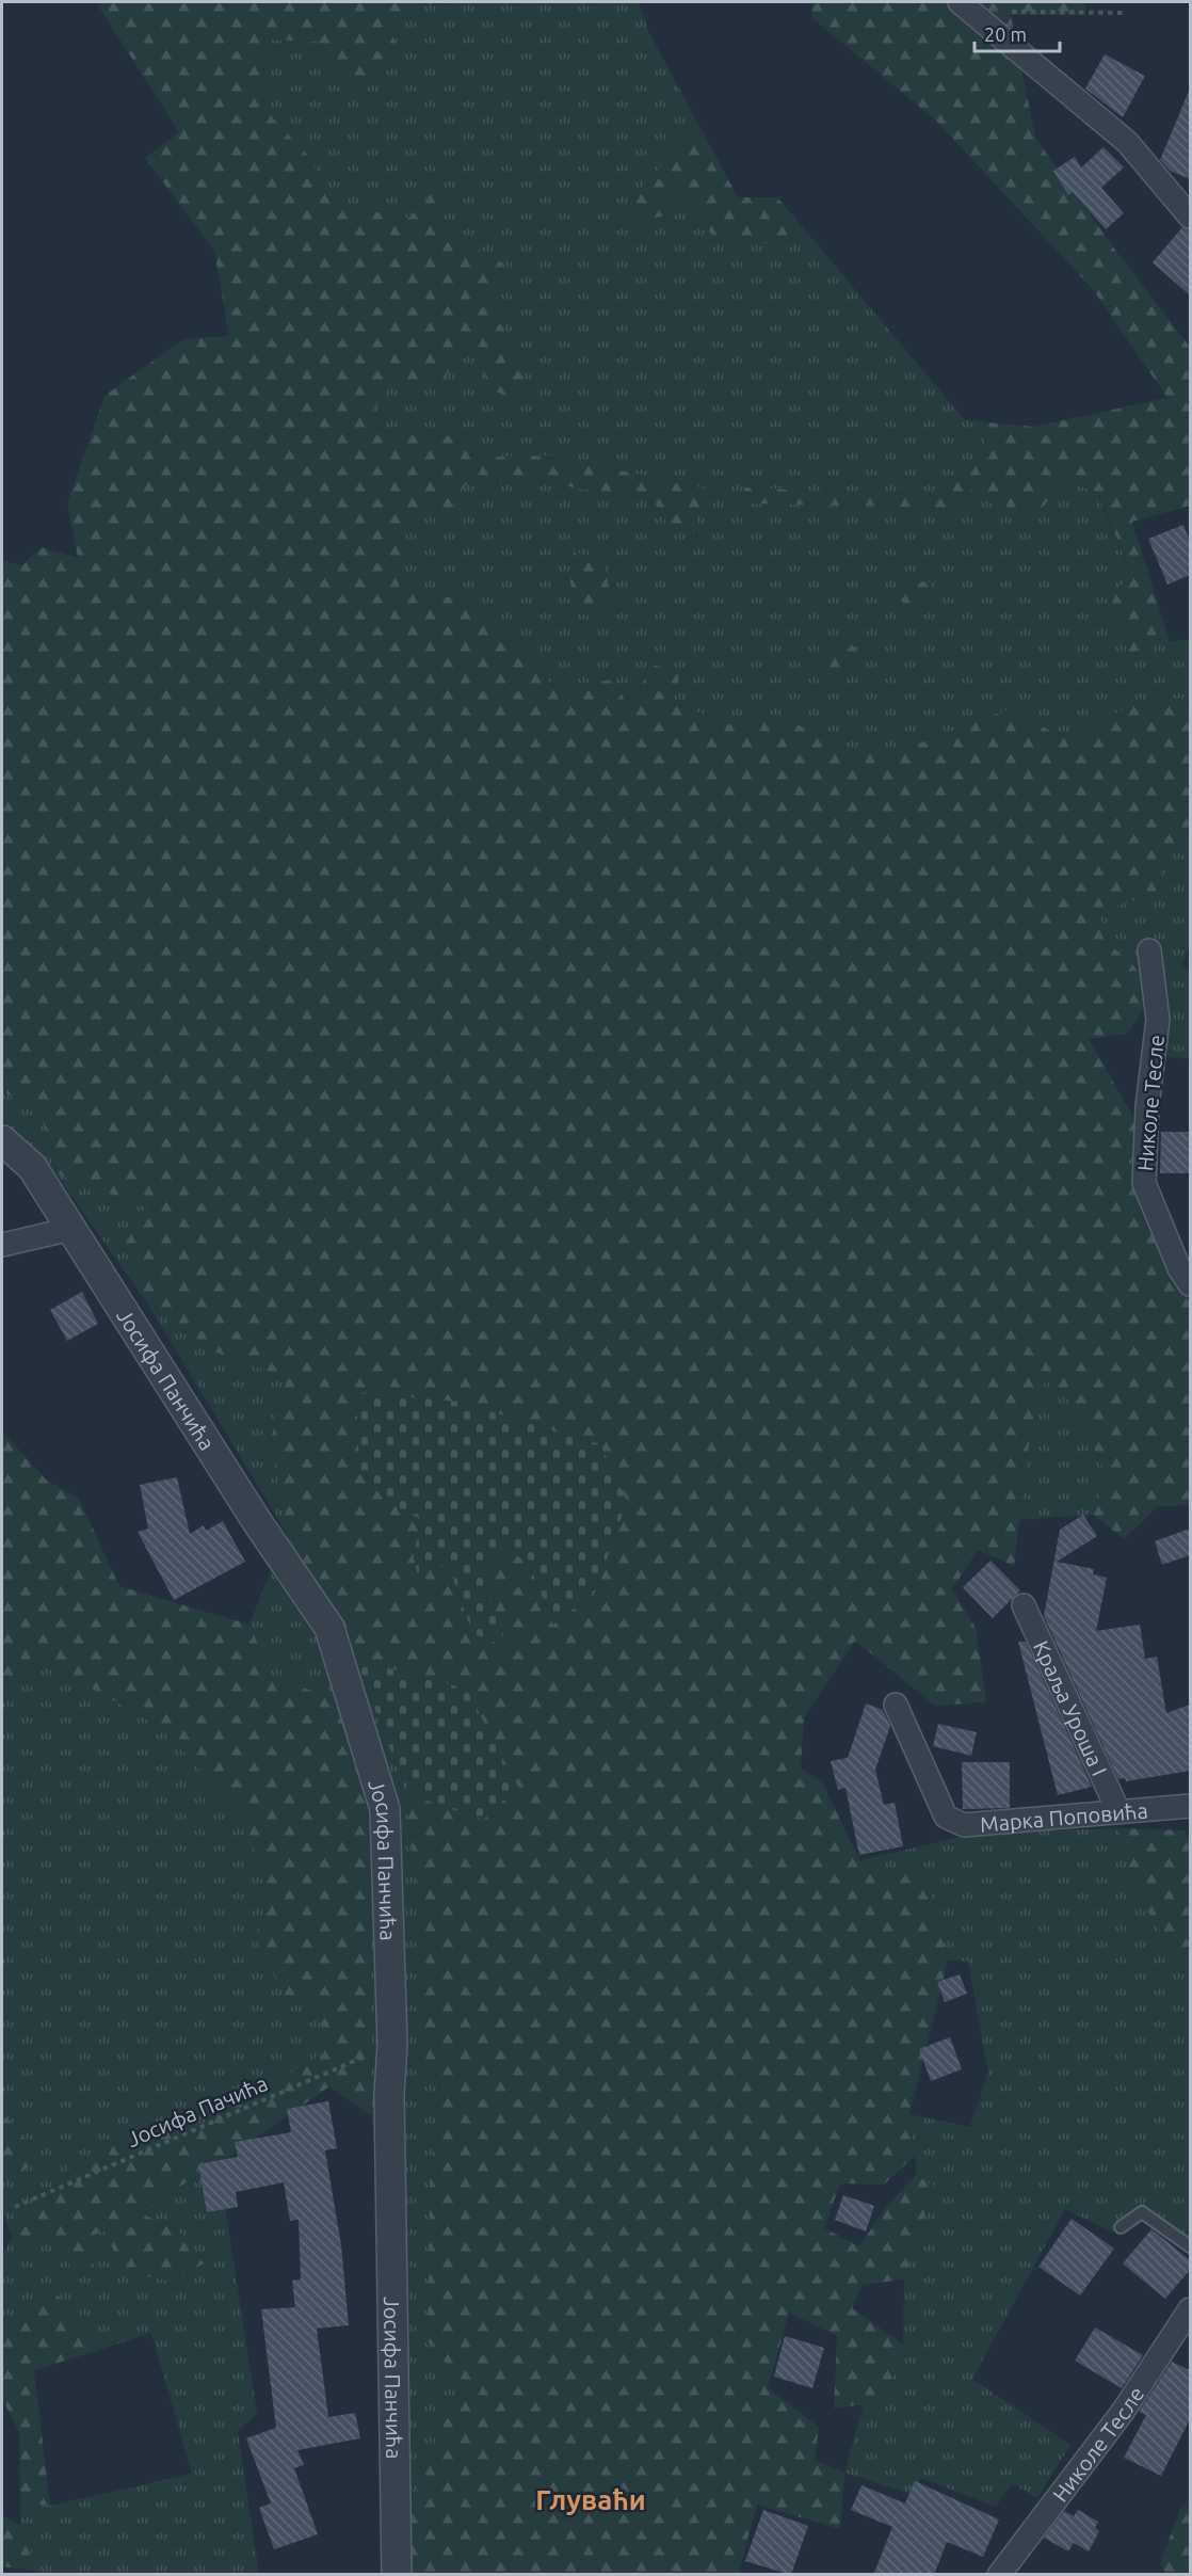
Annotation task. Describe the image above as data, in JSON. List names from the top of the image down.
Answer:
{
  "streets": {
    "street": [
      "Николе Тесле",
      "Јосифа Панчића",
      "Краља Уроша I",
      "Марка Поповића"
    ],
    "path": ["Јосифа Пачића"]
  },
  "crossings": [
    ["Јосифа Панчића", "Јосифа Пачића"],
    ["Краља Уроша I", "Марка Поповића"]
  ],
  "districts": ["Глуваћи"],
  "scale_bar": "20 m"
}
